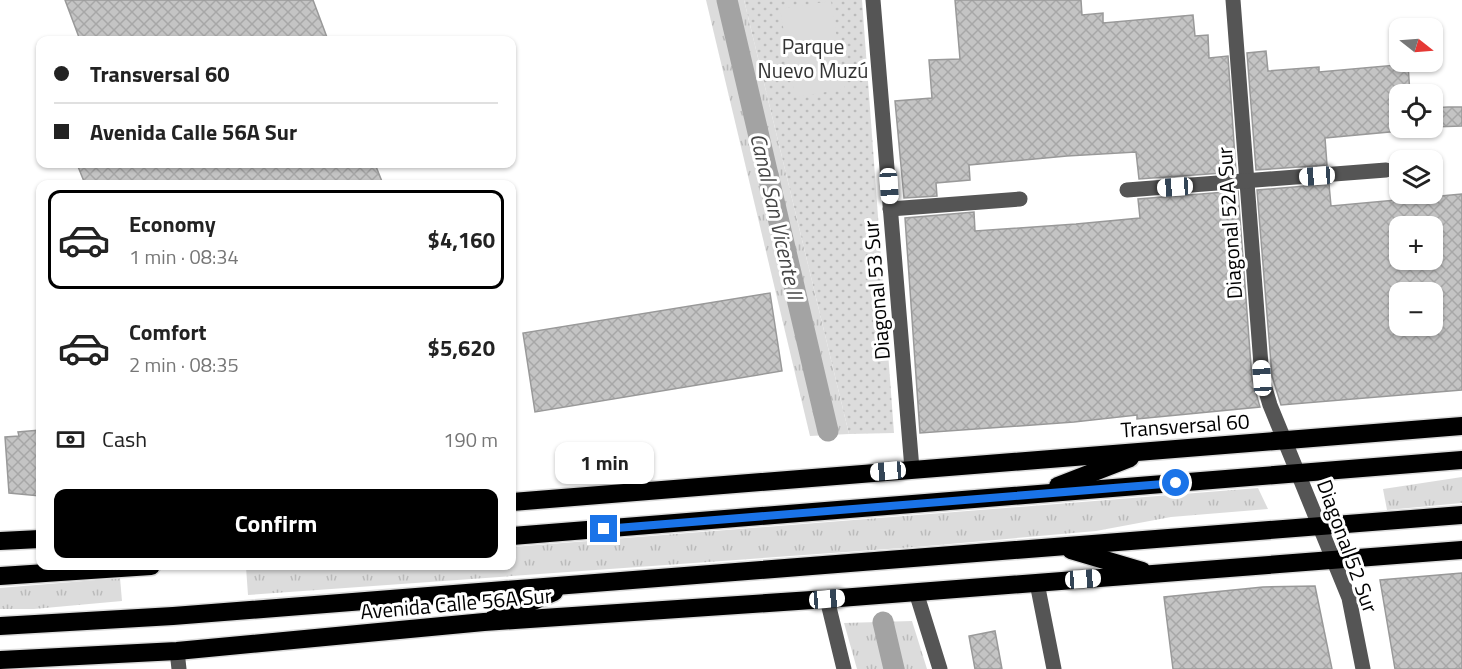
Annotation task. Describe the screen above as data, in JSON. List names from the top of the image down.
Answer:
{
  "streets": {
    "highway": ["Transversal 60", "Avenida Calle 56A Sur"],
    "street": ["Diagonal 52A Sur", "Diagonal 53 Sur", "Diagonal 52 Sur"]
  },
  "crossings": [
    ["Diagonal 52A Sur", "Transversal 60"],
    ["Diagonal 52A Sur", "Diagonal 52 Sur"],
    ["Diagonal 53 Sur", "Transversal 60"],
    ["Transversal 60", "Diagonal 52 Sur"]
  ],
  "water": ["Canal San Vicente II"],
  "parks": ["Parque Nuevo Muzú"],
  "north": "right",
  "page": {
    "map_buttons": ["+", "−"],
    "banner": ["Transversal 60", "Avenida Calle 56A Sur"],
    "list": [
      {
        "name": "Economy",
        "note": "1 min · 08:34",
        "value": "$4,160"
      },
      {
        "name": "Comfort",
        "note": "2 min · 08:35",
        "value": "$5,620"
      }
    ],
    "pay": ["Cash", "190 m"],
    "bubble": "1 min",
    "buttons": "Confirm"
  }
}
